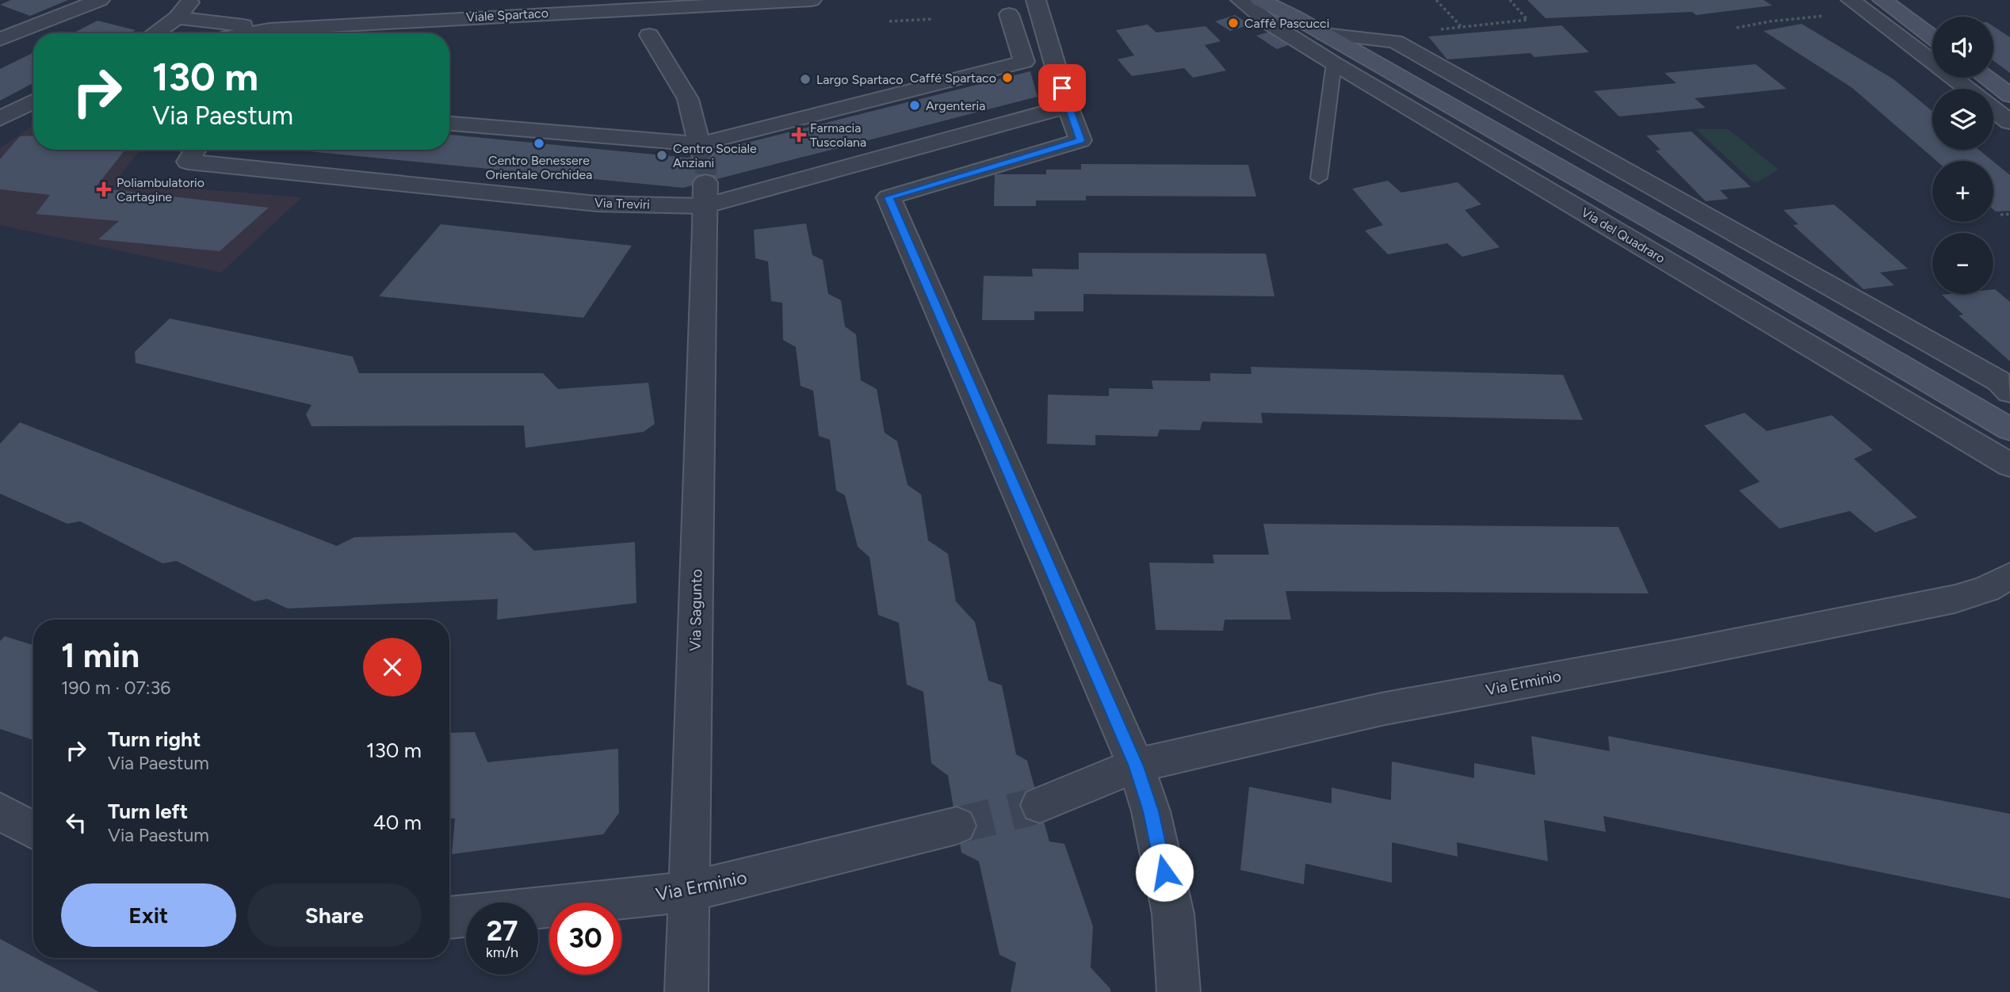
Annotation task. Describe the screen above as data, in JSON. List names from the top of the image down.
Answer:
{
  "streets": {
    "main road": ["Via del Quadraro"],
    "street": [
      "Viale Spartaco",
      "Via Treviri",
      "Via Sagunto",
      "Via Erminio"
    ]
  },
  "crossings": [
    ["Via Treviri", "Via Sagunto"],
    ["Via Sagunto", "Via Erminio"]
  ],
  "places": {
    "other": [
      "Caffè Pascucci",
      "Caffé Spartaco",
      "Largo Spartaco",
      "Argenteria",
      "Centro Benessere Orientale Orchidea",
      "Centro Sociale Anziani"
    ],
    "health": ["Farmacia Tuscolana", "Poliambulatorio Cartagine"]
  },
  "page": {
    "map_buttons": ["+", "−"],
    "turn": ["130 m", "Via Paestum"],
    "heading": ["1 min", "190 m · 07:36"],
    "list": [
      {
        "name": "Turn right",
        "note": "Via Paestum",
        "value": "130 m"
      },
      {
        "name": "Turn left",
        "note": "Via Paestum",
        "value": "40 m"
      }
    ],
    "buttons": ["Exit", "Share"],
    "speed": "27 km/h",
    "limit": "30"
  }
}
